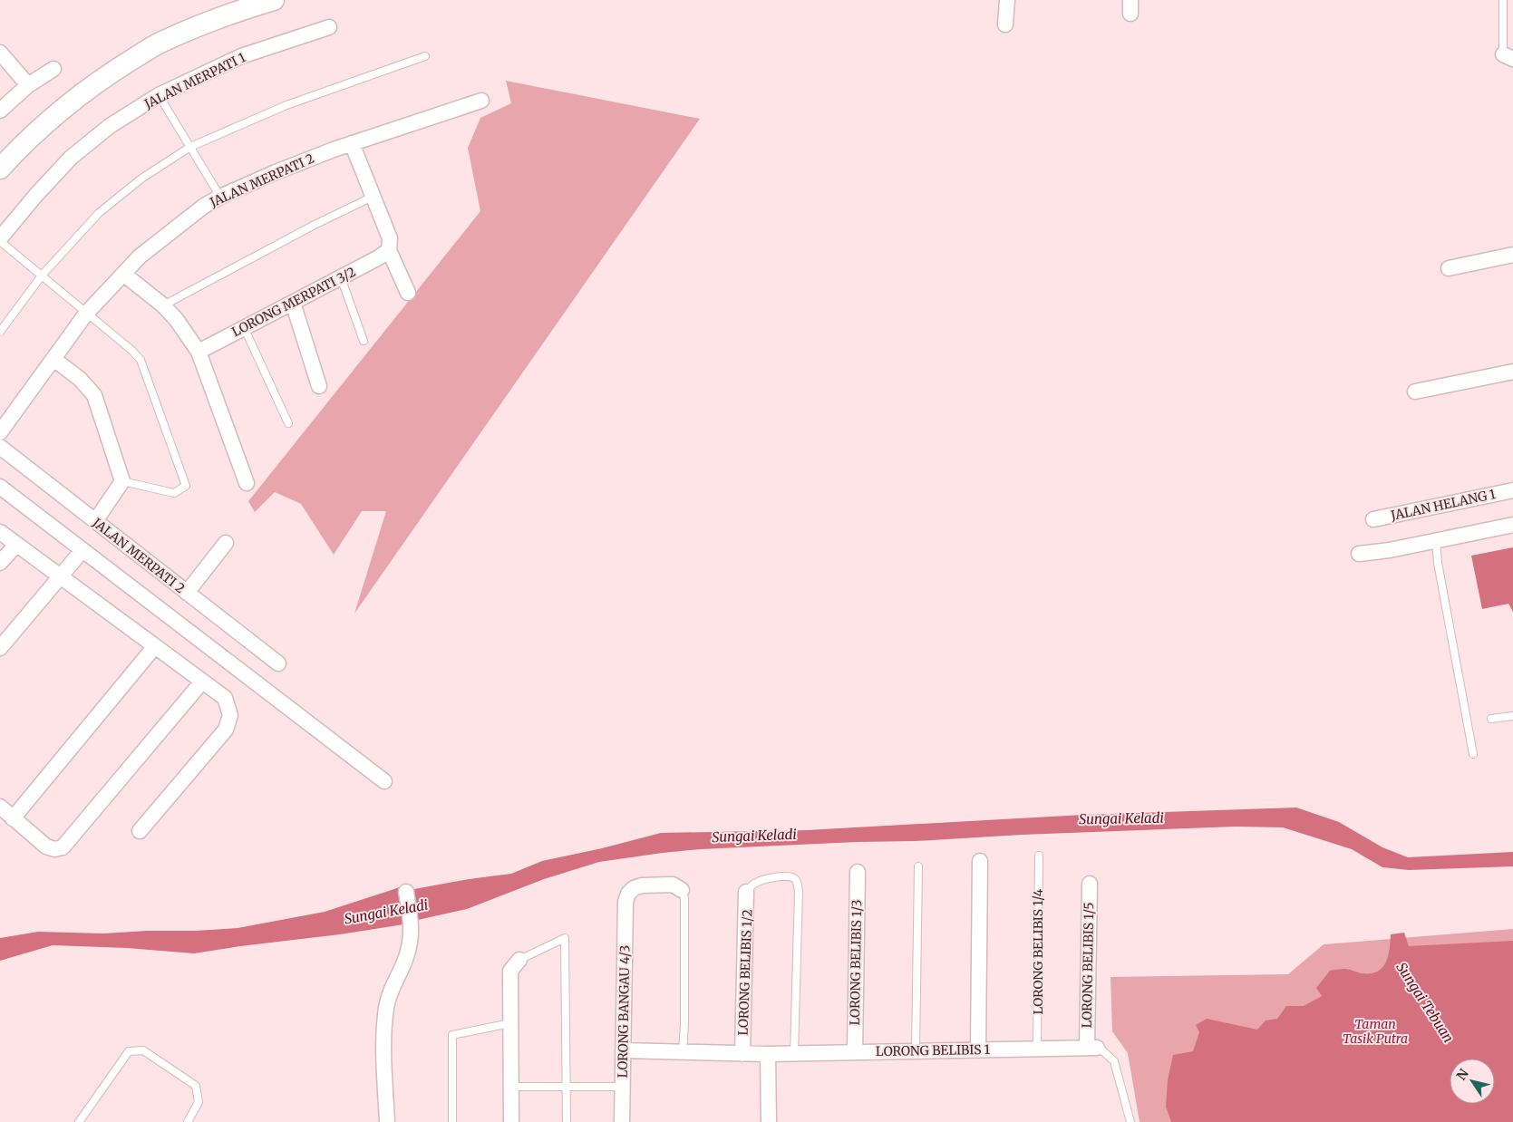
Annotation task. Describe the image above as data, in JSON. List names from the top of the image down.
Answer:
{
  "streets": {
    "street": [
      "JALAN MERPATI 1",
      "JALAN MERPATI 2",
      "LORONG MERPATI 3/2",
      "JALAN HELANG 1",
      "LORONG BELIBIS 1/3",
      "LORONG BELIBIS 1/5",
      "LORONG BELIBIS 1/2",
      "LORONG BANGAU 4/3",
      "LORONG BELIBIS 1"
    ],
    "lane": ["LORONG BELIBIS 1/4"]
  },
  "crossings": [
    ["LORONG BELIBIS 1/4", "LORONG BELIBIS 1"],
    ["LORONG BELIBIS 1/3", "LORONG BELIBIS 1"],
    ["LORONG BELIBIS 1/5", "LORONG BELIBIS 1"],
    ["LORONG BELIBIS 1/2", "LORONG BELIBIS 1"],
    ["LORONG BANGAU 4/3", "LORONG BELIBIS 1"]
  ],
  "water": ["Sungai Keladi", "Sungai Tebuan"],
  "parks": ["Taman Tasik Putra"],
  "north": "top left"
}
